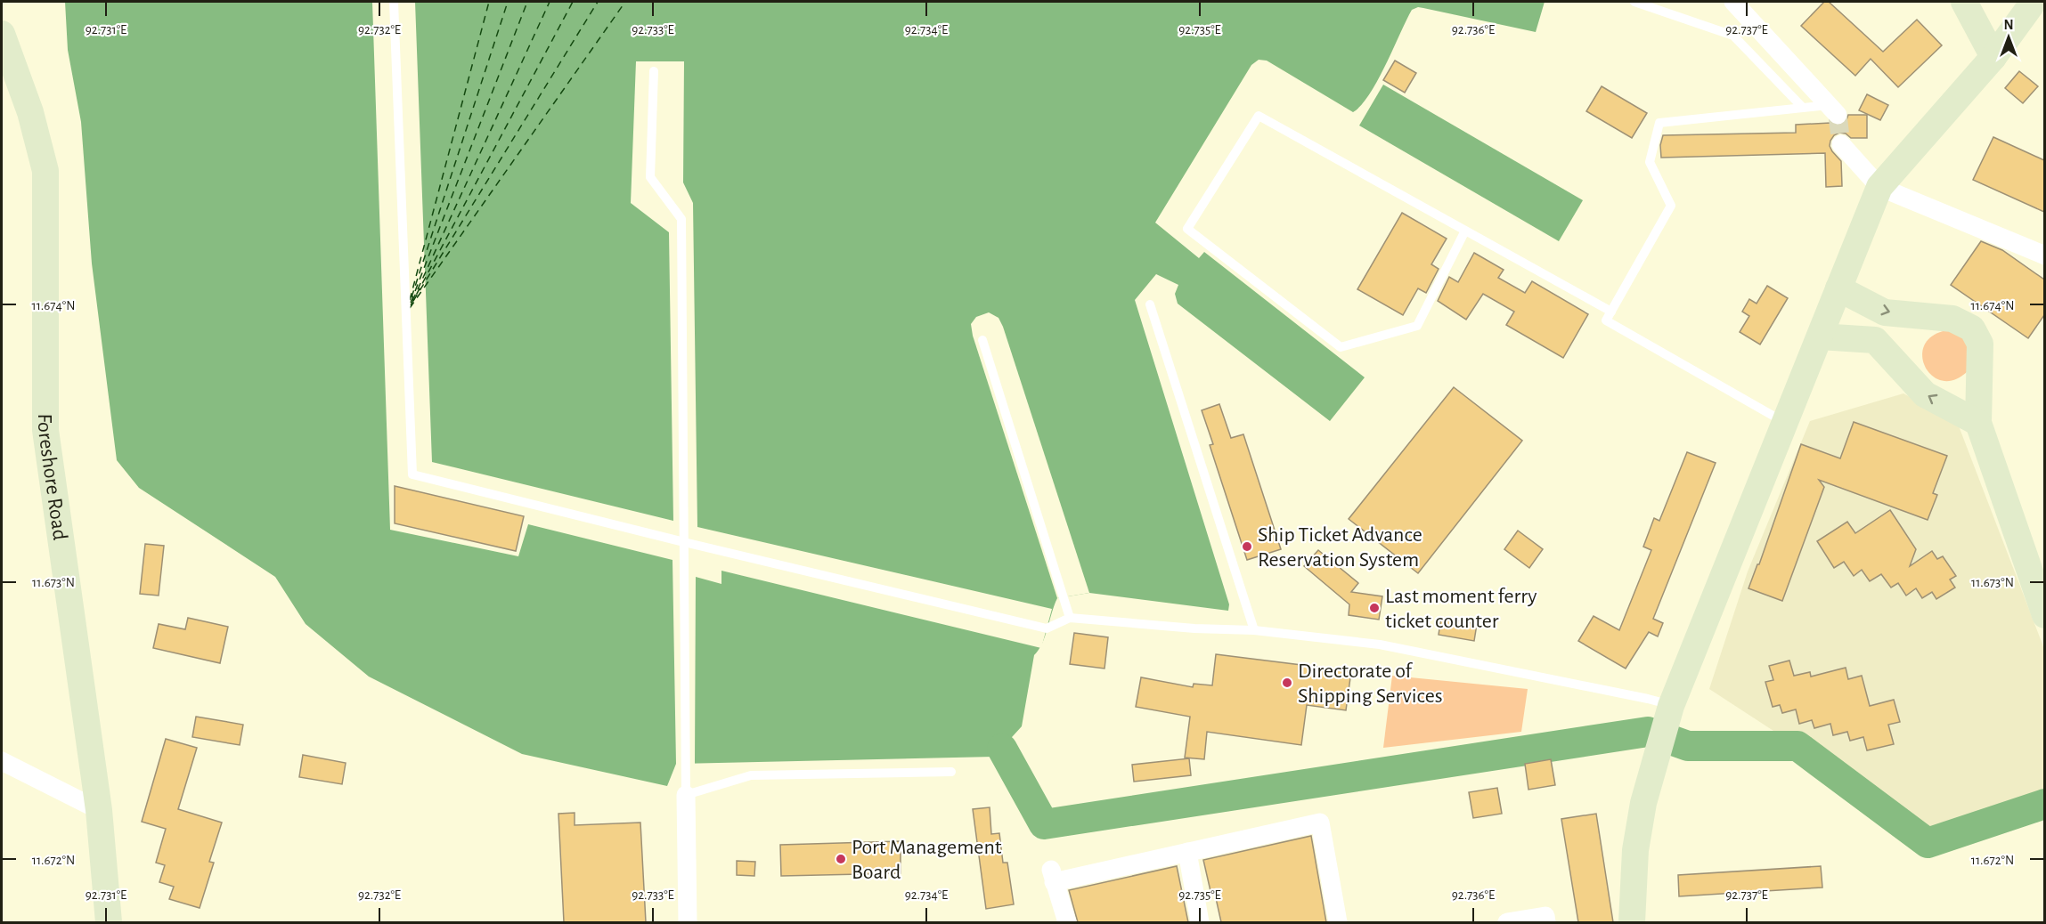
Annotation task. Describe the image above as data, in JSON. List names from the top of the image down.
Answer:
{
  "streets": {
    "street": ["Foreshore Road"]
  },
  "places": [
    "Ship Ticket Advance Reservation System",
    "Last moment ferry ticket counter",
    "Directorate of Shipping Services",
    "Port Management Board"
  ],
  "north": "top",
  "coordinates": [
    "92.731°E",
    "92.732°E",
    "92.733°E",
    "92.734°E",
    "92.735°E",
    "92.736°E",
    "92.737°E",
    "11.674°N",
    "11.673°N",
    "11.672°N"
  ]
}
